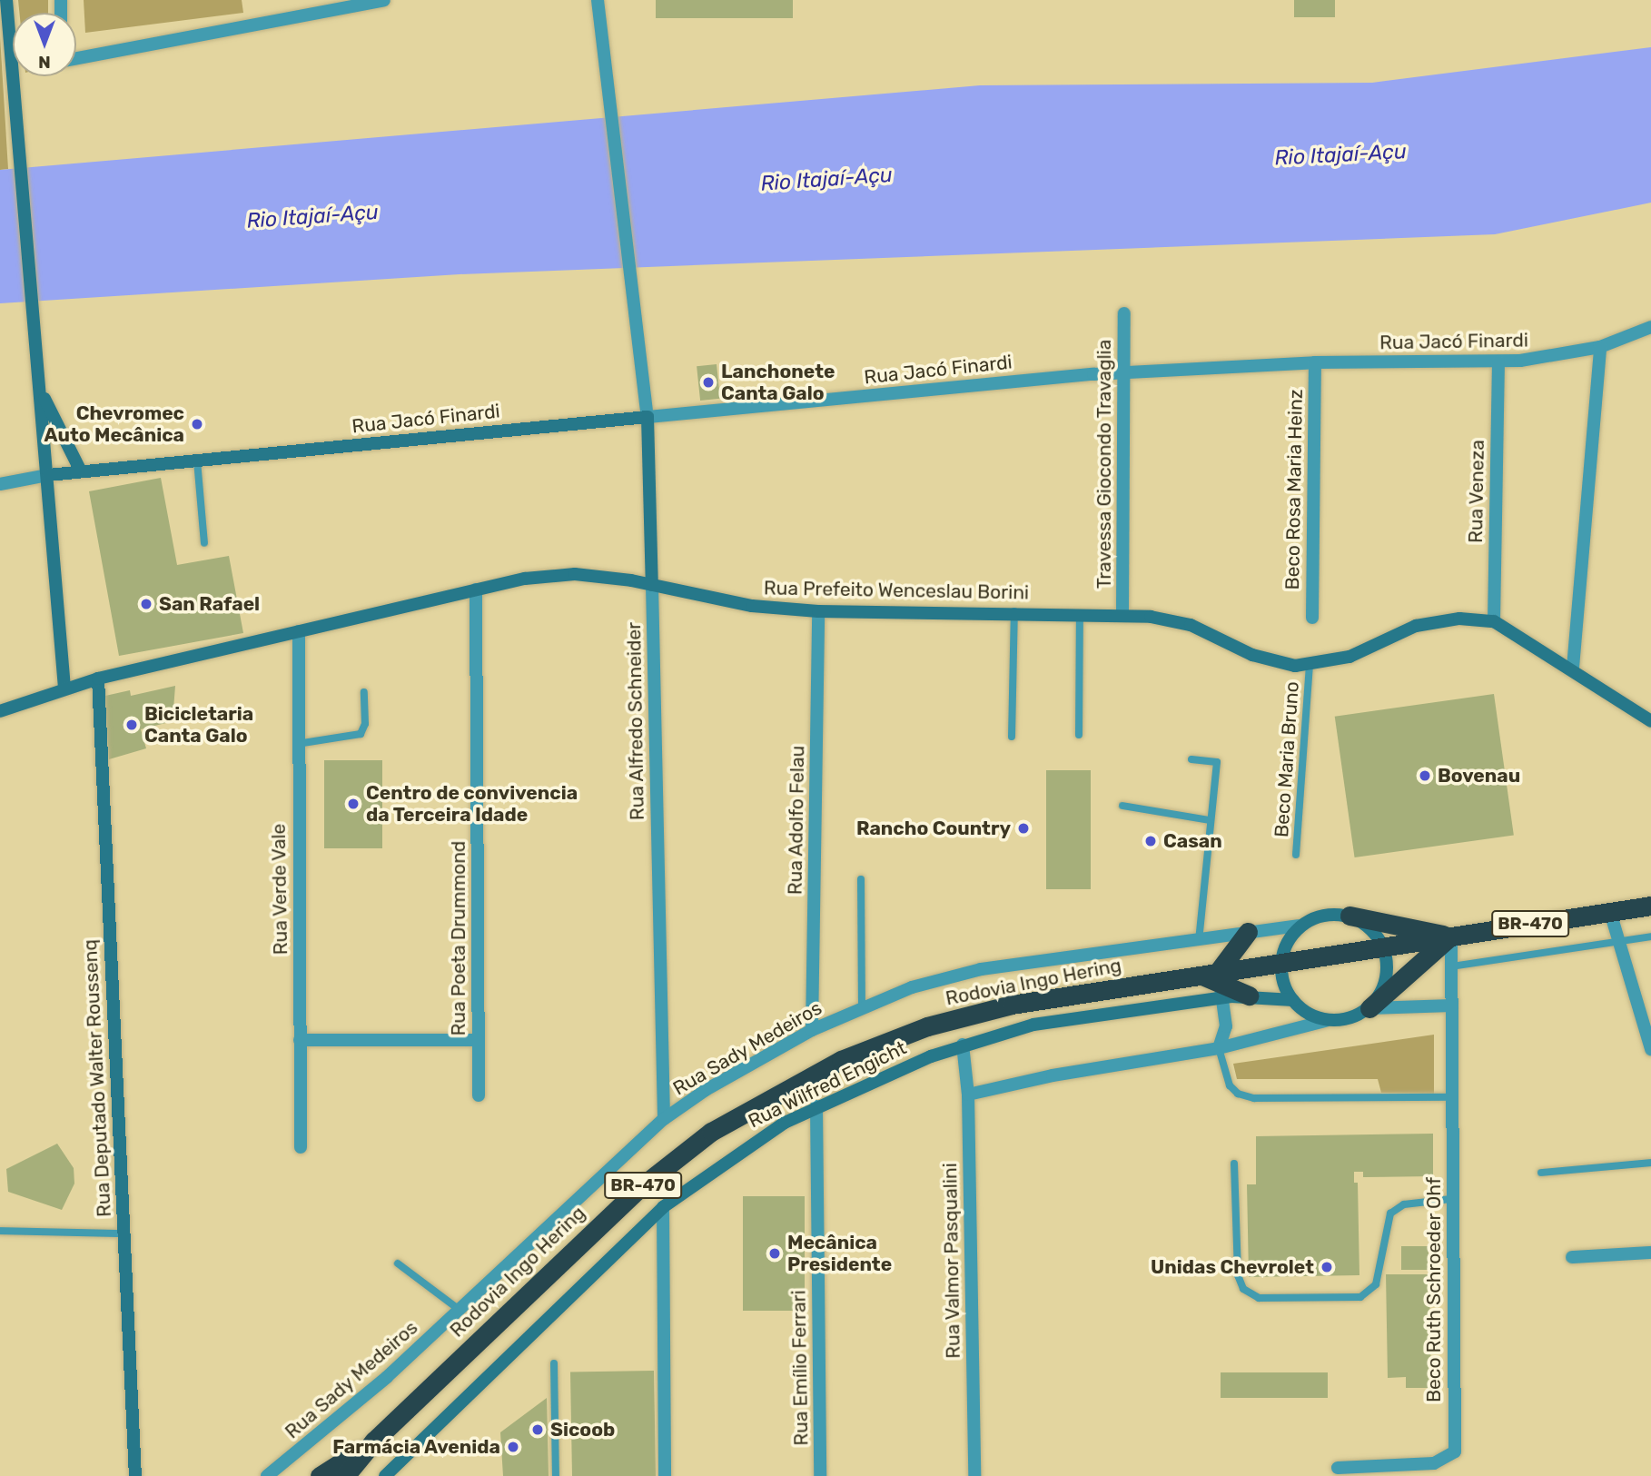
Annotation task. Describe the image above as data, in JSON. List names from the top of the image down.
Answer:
{
  "streets": {
    "highway": ["BR-470", "Rodovia Ingo Hering"],
    "street": [
      "Rua Jacó Finardi",
      "Travessa Giocondo Travaglia",
      "Beco Rosa Maria Heinz",
      "Rua Veneza",
      "Rua Prefeito Wenceslau Borini",
      "Rua Alfredo Schneider",
      "Rua Adolfo Felau",
      "Rua Verde Vale",
      "Rua Poeta Drummond",
      "Rua Sady Medeiros",
      "Rua Deputado Walter Roussenq",
      "Rua Wilfred Engicht",
      "Rua Valmor Pasqualini",
      "Beco Ruth Schroeder Ohf",
      "Rua Emílio Ferrari"
    ],
    "lane": ["Beco Maria Bruno"]
  },
  "crossings": [
    ["Rua Jacó Finardi", "Travessa Giocondo Travaglia"],
    ["Rua Jacó Finardi", "Beco Rosa Maria Heinz"],
    ["Rua Jacó Finardi", "Rua Veneza"],
    ["Rua Jacó Finardi", "Rua Alfredo Schneider"],
    ["Travessa Giocondo Travaglia", "Rua Prefeito Wenceslau Borini"],
    ["Rua Veneza", "Rua Prefeito Wenceslau Borini"],
    ["Rua Prefeito Wenceslau Borini", "Rua Alfredo Schneider"],
    ["Rua Prefeito Wenceslau Borini", "Beco Maria Bruno"],
    ["Rua Prefeito Wenceslau Borini", "Rua Adolfo Felau"],
    ["Rua Prefeito Wenceslau Borini", "Rua Verde Vale"],
    ["Rua Prefeito Wenceslau Borini", "Rua Poeta Drummond"],
    ["Rua Prefeito Wenceslau Borini", "Rua Deputado Walter Roussenq"],
    ["Rua Alfredo Schneider", "Rua Sady Medeiros"],
    ["Rua Adolfo Felau", "Rua Sady Medeiros"],
    ["Rodovia Ingo Hering", "Rua Wilfred Engicht"],
    ["Rodovia Ingo Hering", "Beco Ruth Schroeder Ohf"],
    ["Rua Wilfred Engicht", "Rua Valmor Pasqualini"],
    ["Rua Wilfred Engicht", "Rua Emílio Ferrari"]
  ],
  "water": ["Rio Itajaí-Açu"],
  "places": [
    "Lanchonete Canta Galo",
    "Chevromec Auto Mecânica",
    "San Rafael",
    "Bicicletaria Canta Galo",
    "Bovenau",
    "Centro de convivencia da Terceira Idade",
    "Rancho Country",
    "Casan",
    "Mecânica Presidente",
    "Unidas Chevrolet",
    "Sicoob",
    "Farmácia Avenida"
  ],
  "north": "bottom"
}
